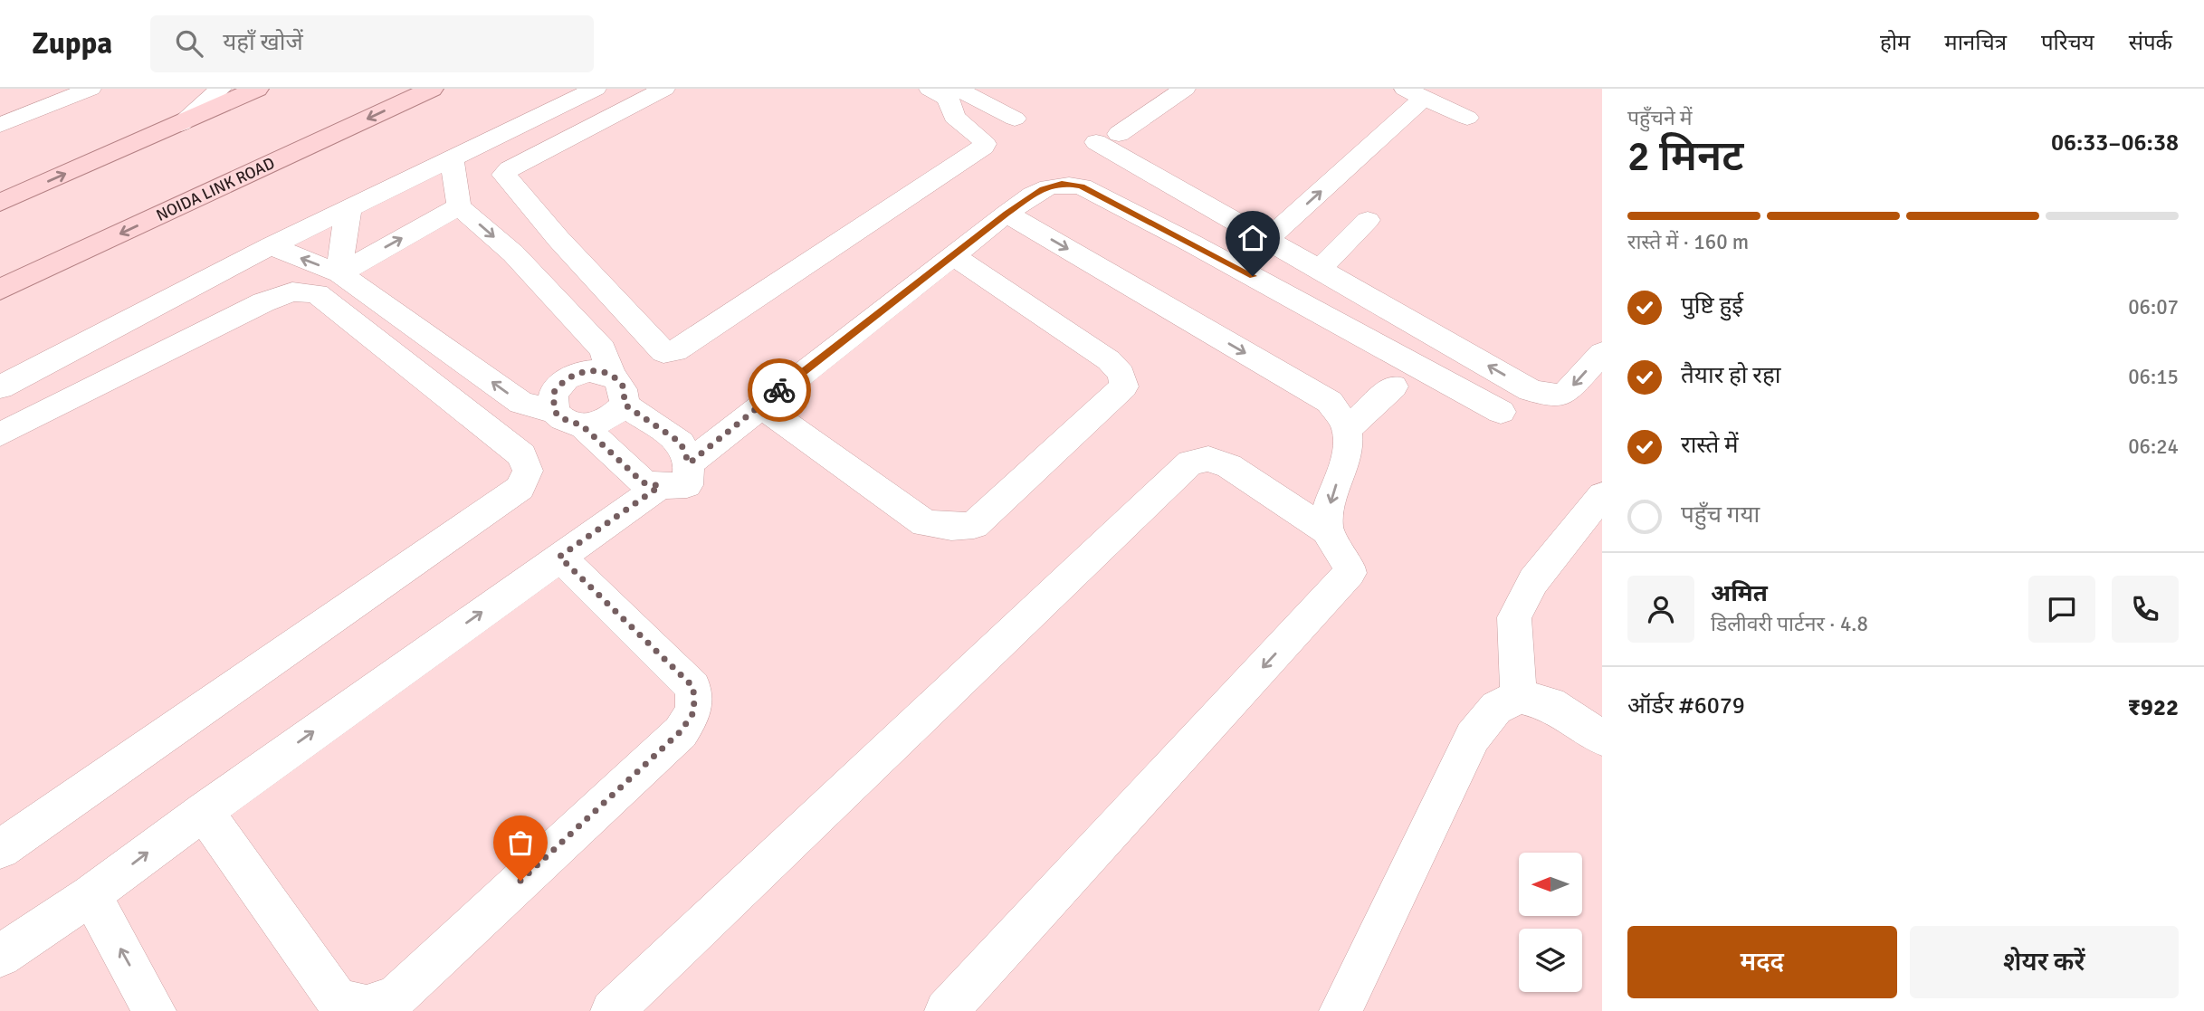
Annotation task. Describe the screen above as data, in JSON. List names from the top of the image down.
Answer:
{
  "streets": {
    "main road": ["NOIDA LINK ROAD"]
  },
  "north": "left",
  "page": {
    "header": "Zuppa",
    "search": "यहाँ खोजें",
    "nav": [
      "होम",
      "मानचित्र",
      "परिचय",
      "संपर्क"
    ],
    "heading": ["2 मिनट", "पहुँचने में", "06:33–06:38"],
    "panel": [
      "अमित",
      "डिलीवरी पार्टनर · 4.8",
      "ऑर्डर #6079",
      "₹922"
    ],
    "bar": "रास्ते में · 160 m",
    "list": [
      ["पुष्टि हुई", "06:07"],
      ["तैयार हो रहा", "06:15"],
      ["रास्ते में", "06:24"],
      "पहुँच गया"
    ],
    "buttons": ["मदद", "शेयर करें"]
  }
}
